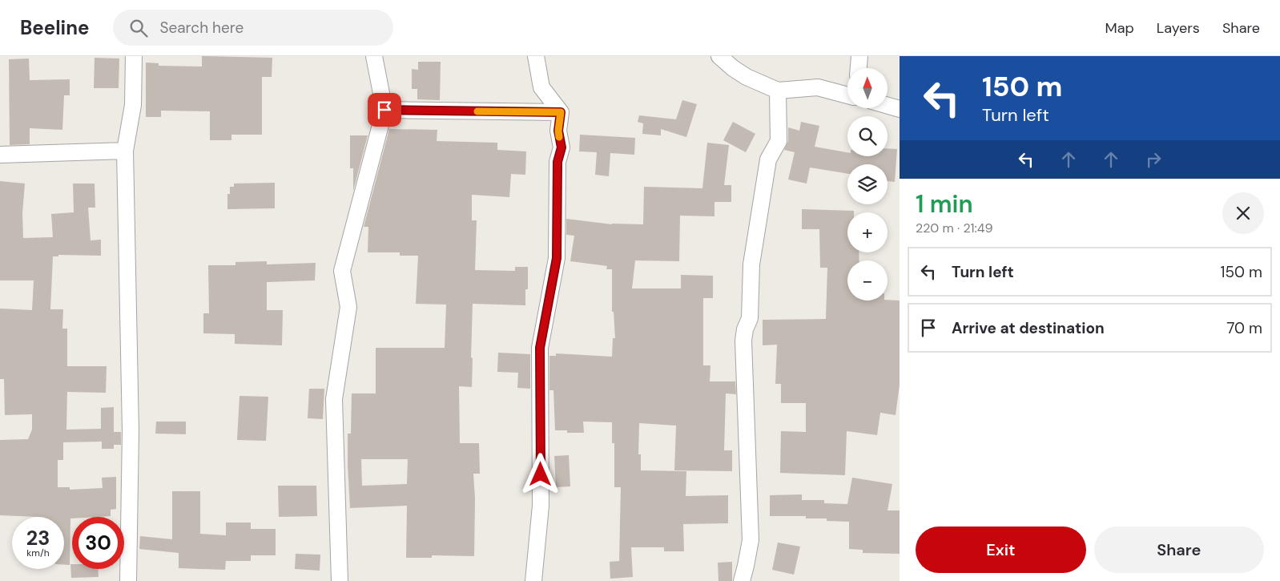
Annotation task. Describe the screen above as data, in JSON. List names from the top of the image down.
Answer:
{
  "north": "top",
  "page": {
    "header": "Beeline",
    "search": "Search here",
    "nav": ["Map", "Layers", "Share"],
    "turn": ["150 m", "Turn left"],
    "map_buttons": ["+", "−"],
    "heading": ["1 min", "220 m · 21:49"],
    "list": [
      {
        "name": "Turn left",
        "value": "150 m"
      },
      {
        "name": "Arrive at destination",
        "value": "70 m"
      }
    ],
    "speed": "23 km/h",
    "limit": "30",
    "buttons": ["Exit", "Share"]
  }
}
